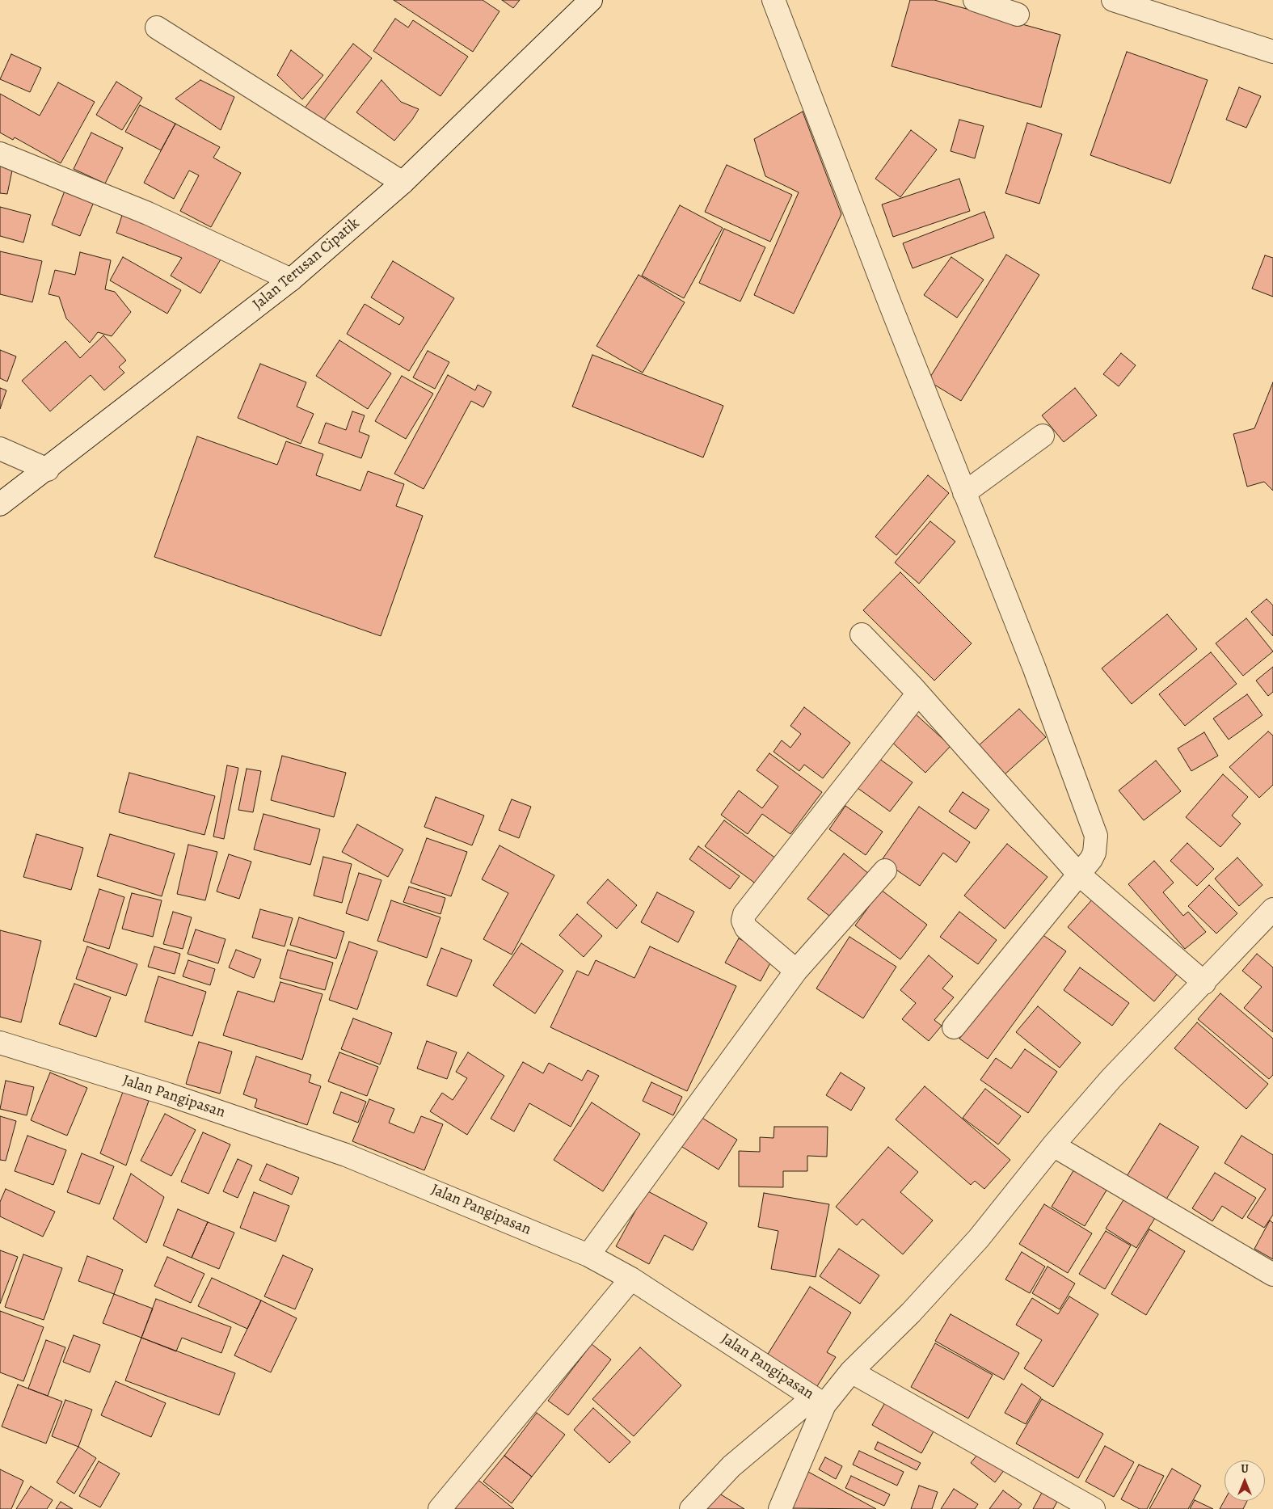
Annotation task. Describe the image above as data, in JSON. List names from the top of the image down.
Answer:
{
  "streets": {
    "street": ["Jalan Terusan Cipatik", "Jalan Pangipasan"]
  },
  "north": "top"
}
